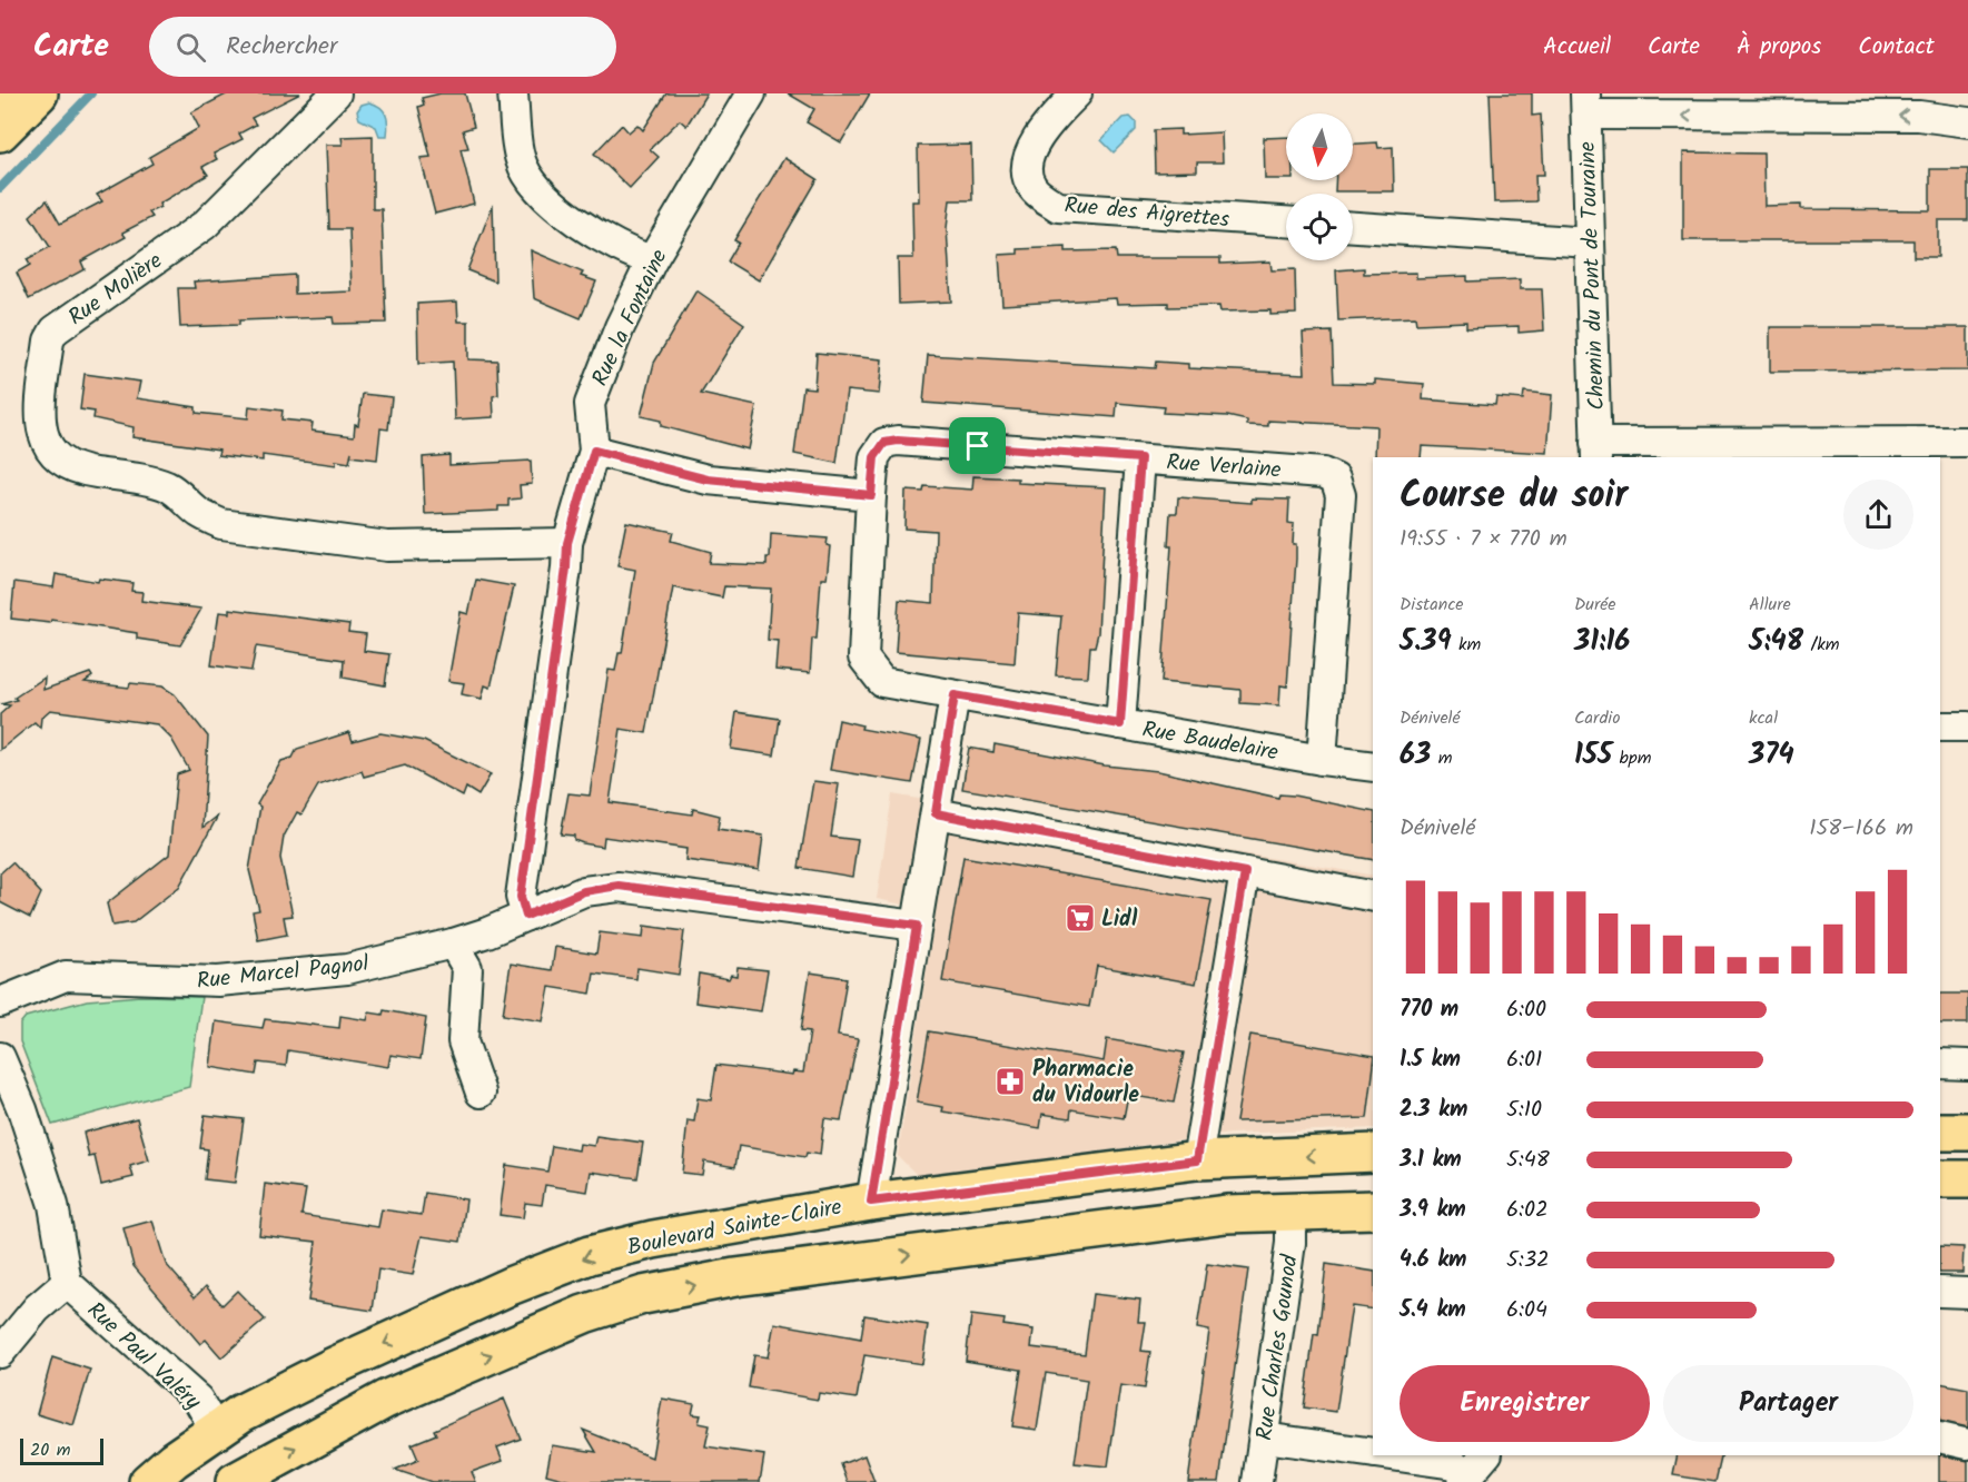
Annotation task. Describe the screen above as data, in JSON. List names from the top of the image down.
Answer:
{
  "streets": {
    "main road": ["Boulevard Sainte-Claire"],
    "street": [
      "Rue des Aigrettes",
      "Chemin du Pont de Touraine",
      "Rue Molière",
      "Rue la Fontaine",
      "Rue Verlaine",
      "Rue Baudelaire",
      "Rue Marcel Pagnol",
      "Rue Charles Gounod",
      "Rue Paul Valéry"
    ]
  },
  "crossings": [
    ["Rue Molière", "Rue la Fontaine"],
    ["Rue la Fontaine", "Rue Marcel Pagnol"],
    ["Rue Verlaine", "Rue Baudelaire"],
    ["Boulevard Sainte-Claire", "Rue Paul Valéry"]
  ],
  "places": {
    "supermarket": ["Lidl"],
    "pharmacy": ["Pharmacie du Vidourle"]
  },
  "scale_bar": "20 m",
  "north": "bottom",
  "page": {
    "header": "Carte",
    "search": "Rechercher",
    "nav": [
      "Accueil",
      "Carte",
      "À propos",
      "Contact"
    ],
    "heading": ["Course du soir", "19:55 · 7 × 770 m"],
    "stats": [
      ["Distance", "5.39 km"],
      ["Durée", "31:16"],
      ["Allure", "5:48 /km"],
      ["Dénivelé", "63 m"],
      ["Cardio", "155 bpm"],
      ["kcal", "374"]
    ],
    "chart": ["Dénivelé", "158–166 m"],
    "list": [
      {
        "name": "770 m",
        "note": "6:00"
      },
      {
        "name": "1.5 km",
        "note": "6:01"
      },
      {
        "name": "2.3 km",
        "note": "5:10"
      },
      {
        "name": "3.1 km",
        "note": "5:48"
      },
      {
        "name": "3.9 km",
        "note": "6:02"
      },
      {
        "name": "4.6 km",
        "note": "5:32"
      },
      {
        "name": "5.4 km",
        "note": "6:04"
      }
    ],
    "buttons": ["Enregistrer", "Partager"],
    "scale": "20 m"
  }
}
